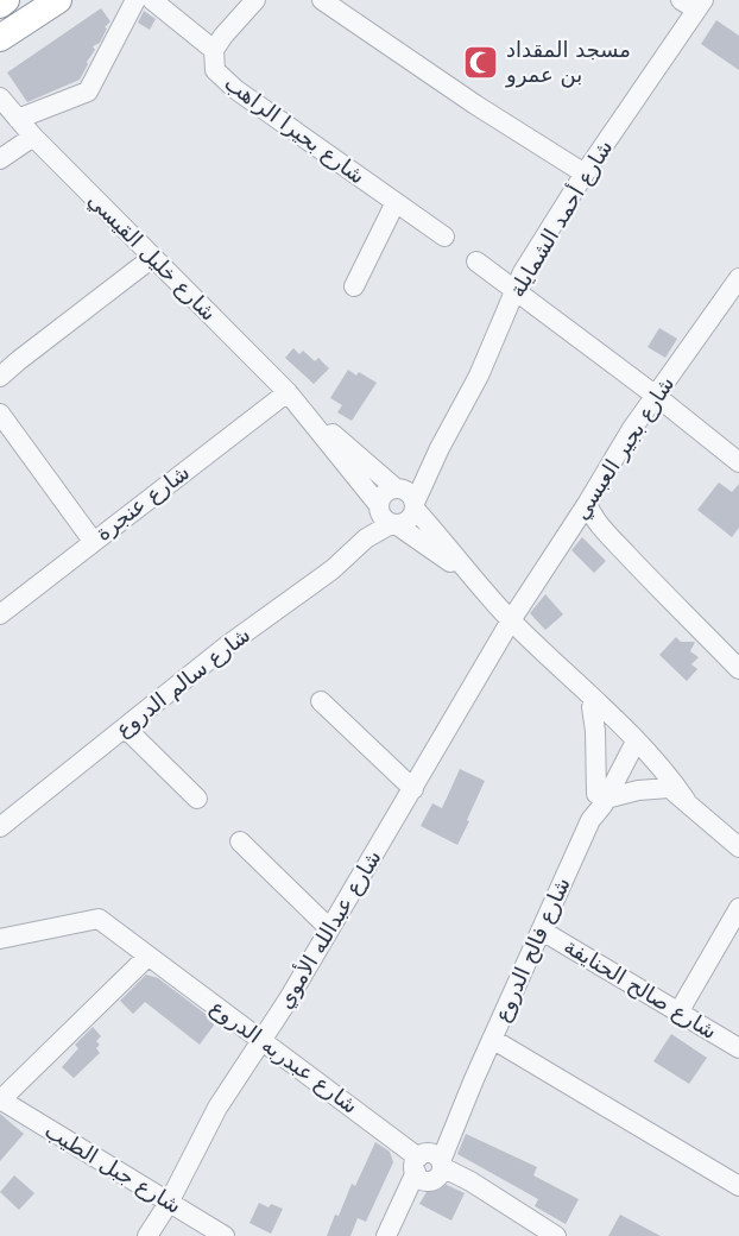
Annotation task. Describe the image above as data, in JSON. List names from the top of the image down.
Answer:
{
  "streets": {
    "street": [
      "شارع بحيرا الراهب",
      "شارع أحمد الشمايلة",
      "شارع خليل القيسي",
      "شارع بجير العبسي",
      "شارع عنجرة",
      "شارع سالم الدروع",
      "شارع عبدالله الأموي",
      "شارع فالح الدروع",
      "شارع صالح الحنايفة",
      "شارع عبدربه الدروع",
      "شارع جبل الطيب"
    ]
  },
  "crossings": [
    ["شارع أحمد الشمايلة", "شارع خليل القيسي"],
    ["شارع أحمد الشمايلة", "شارع سالم الدروع"],
    ["شارع خليل القيسي", "شارع بجير العبسي"],
    ["شارع خليل القيسي", "شارع عنجرة"],
    ["شارع خليل القيسي", "شارع سالم الدروع"],
    ["شارع خليل القيسي", "شارع عبدالله الأموي"],
    ["شارع خليل القيسي", "شارع فالح الدروع"],
    ["شارع بجير العبسي", "شارع عبدالله الأموي"],
    ["شارع عبدالله الأموي", "شارع عبدربه الدروع"],
    ["شارع عبدالله الأموي", "شارع جبل الطيب"],
    ["شارع فالح الدروع", "شارع صالح الحنايفة"],
    ["شارع فالح الدروع", "شارع عبدربه الدروع"]
  ],
  "places": {
    "mosque": ["مسجد المقداد بن عمرو"]
  }
}
